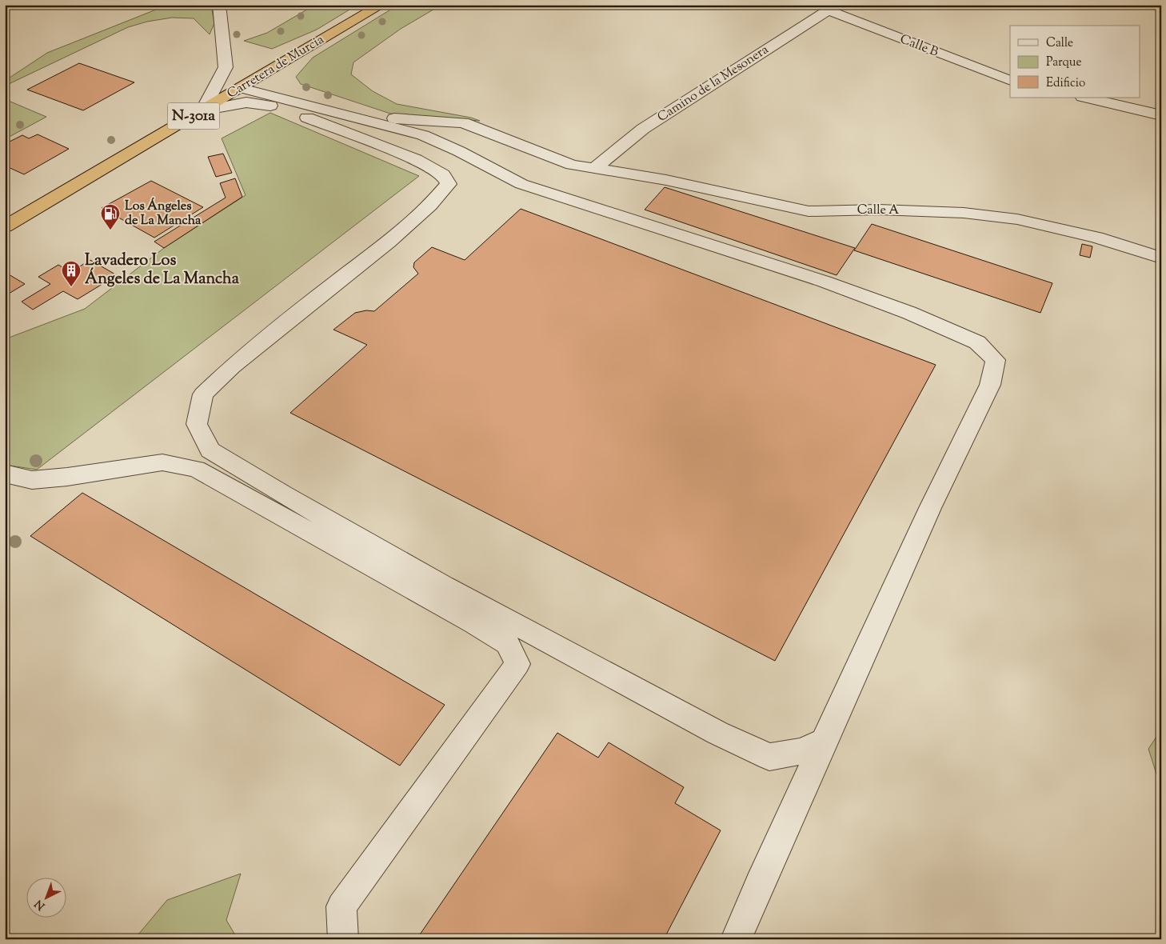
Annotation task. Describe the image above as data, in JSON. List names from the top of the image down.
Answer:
{
  "streets": {
    "highway": ["Carretera de Murcia", "N-301a"],
    "street": ["Calle B", "Camino de la Mesonera", "Calle A"]
  },
  "crossings": [
    ["Calle B", "Camino de la Mesonera"],
    ["Carretera de Murcia", "Calle A"],
    ["Camino de la Mesonera", "Calle A"]
  ],
  "places": {
    "fuel station": ["Los Ángeles de La Mancha"],
    "building": ["Lavadero Los Ángeles de La Mancha"]
  },
  "legend": ["Calle", "Parque", "Edificio"],
  "north": "bottom left"
}
